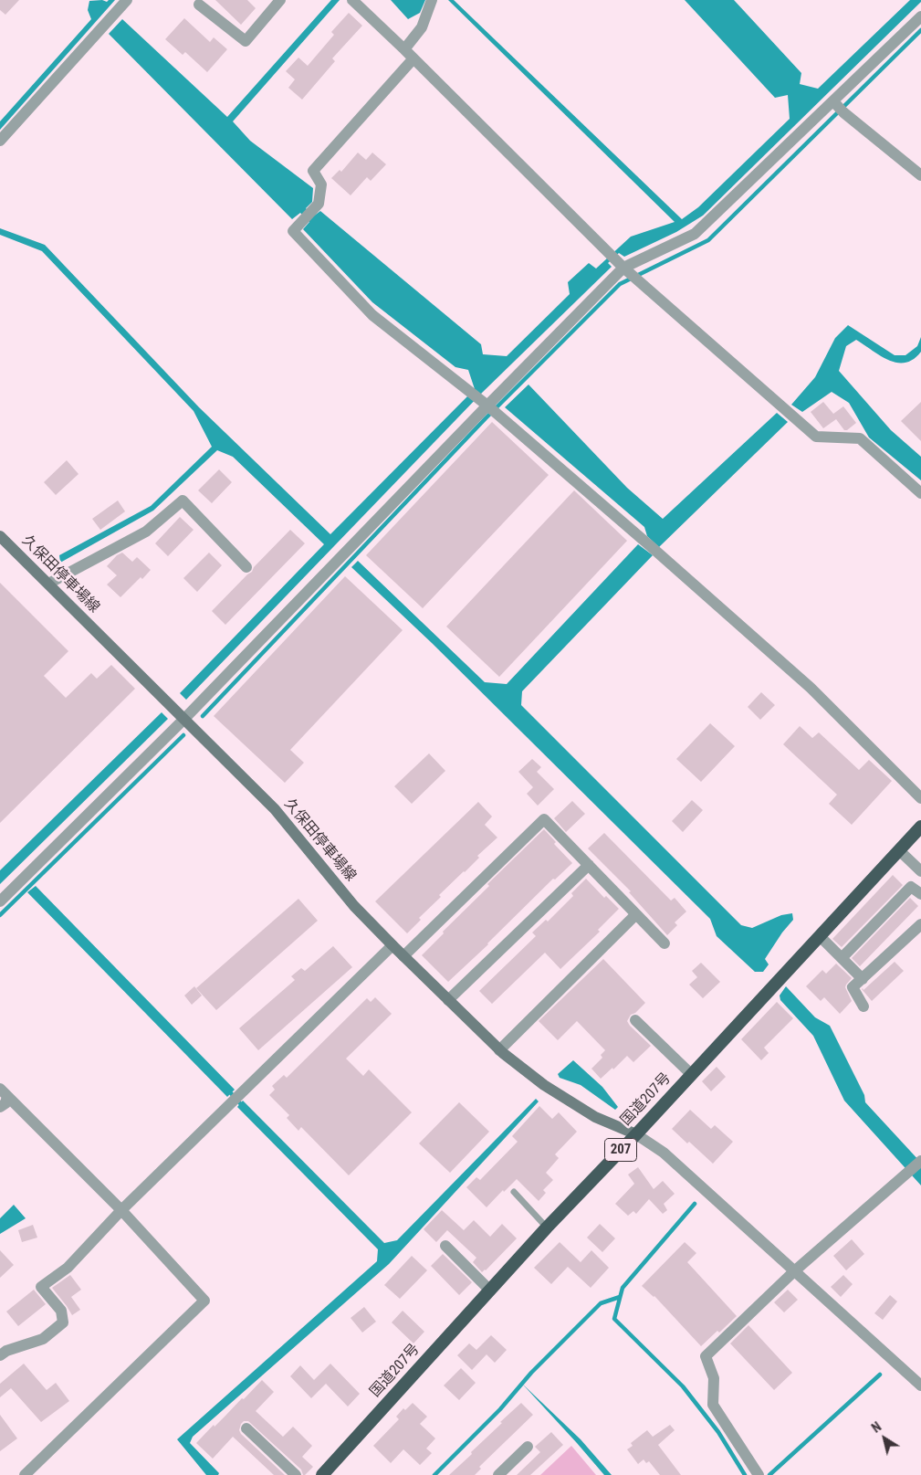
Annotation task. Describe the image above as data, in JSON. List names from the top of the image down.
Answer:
{
  "streets": {
    "highway": ["国道207号", "207"],
    "main road": ["久保田停車場線"]
  },
  "crossings": [
    ["久保田停車場線", "国道207号"]
  ],
  "north": "top left"
}
